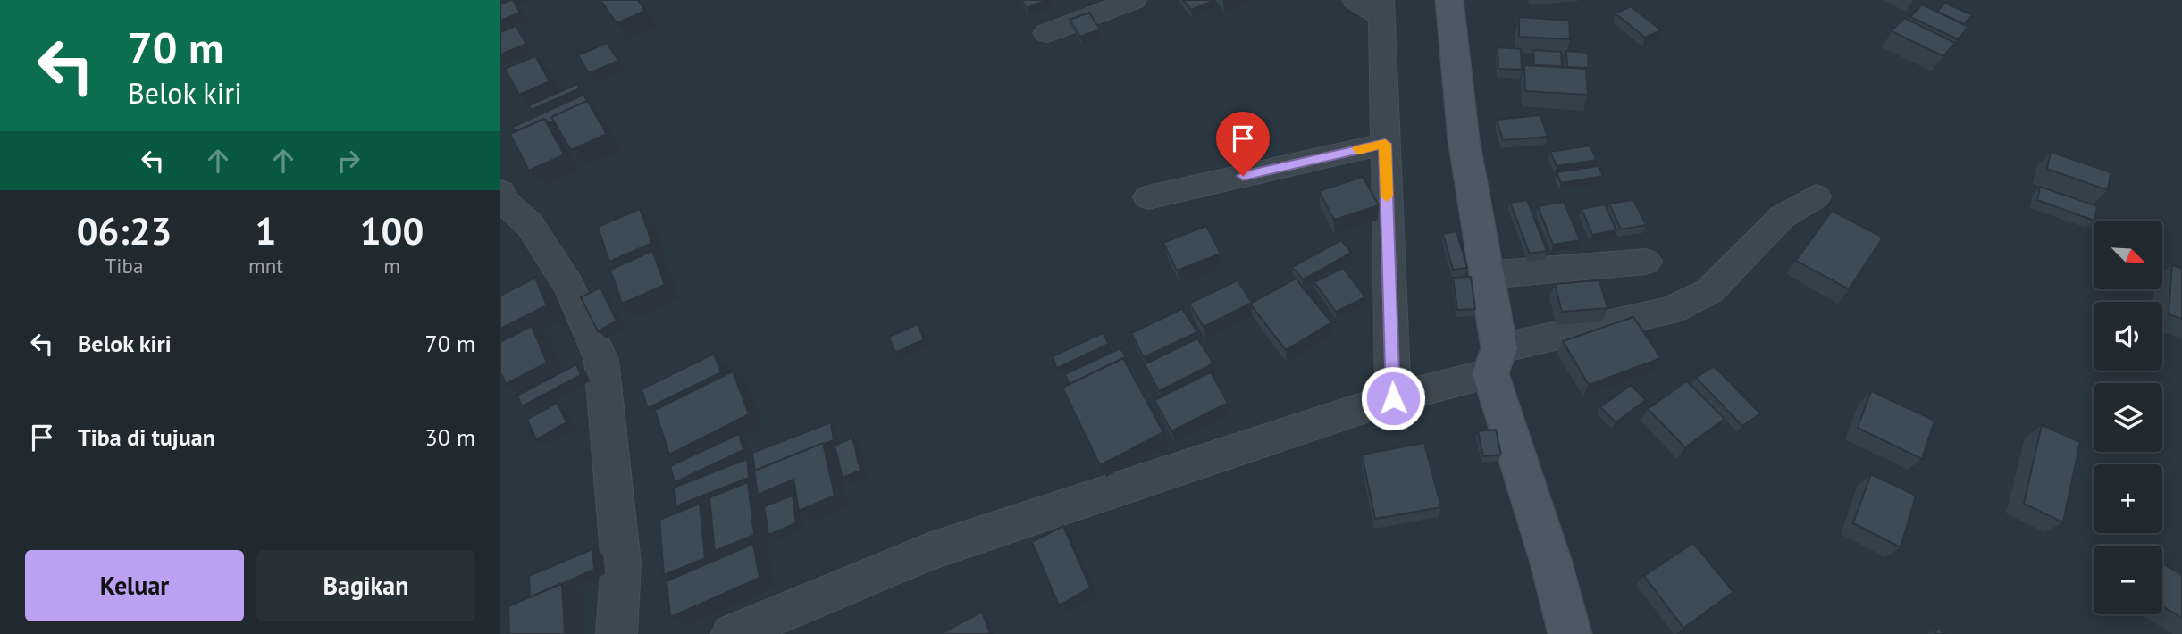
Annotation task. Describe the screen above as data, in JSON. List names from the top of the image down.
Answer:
{
  "north": "bottom right",
  "page": {
    "turn": ["70 m", "Belok kiri"],
    "eta": [
      "06:23",
      "Tiba",
      "1",
      "mnt",
      "100",
      "m"
    ],
    "map_buttons": ["+", "−"],
    "list": [
      {
        "name": "Belok kiri",
        "value": "70 m"
      },
      {
        "name": "Tiba di tujuan",
        "value": "30 m"
      }
    ],
    "buttons": ["Keluar", "Bagikan"]
  }
}
